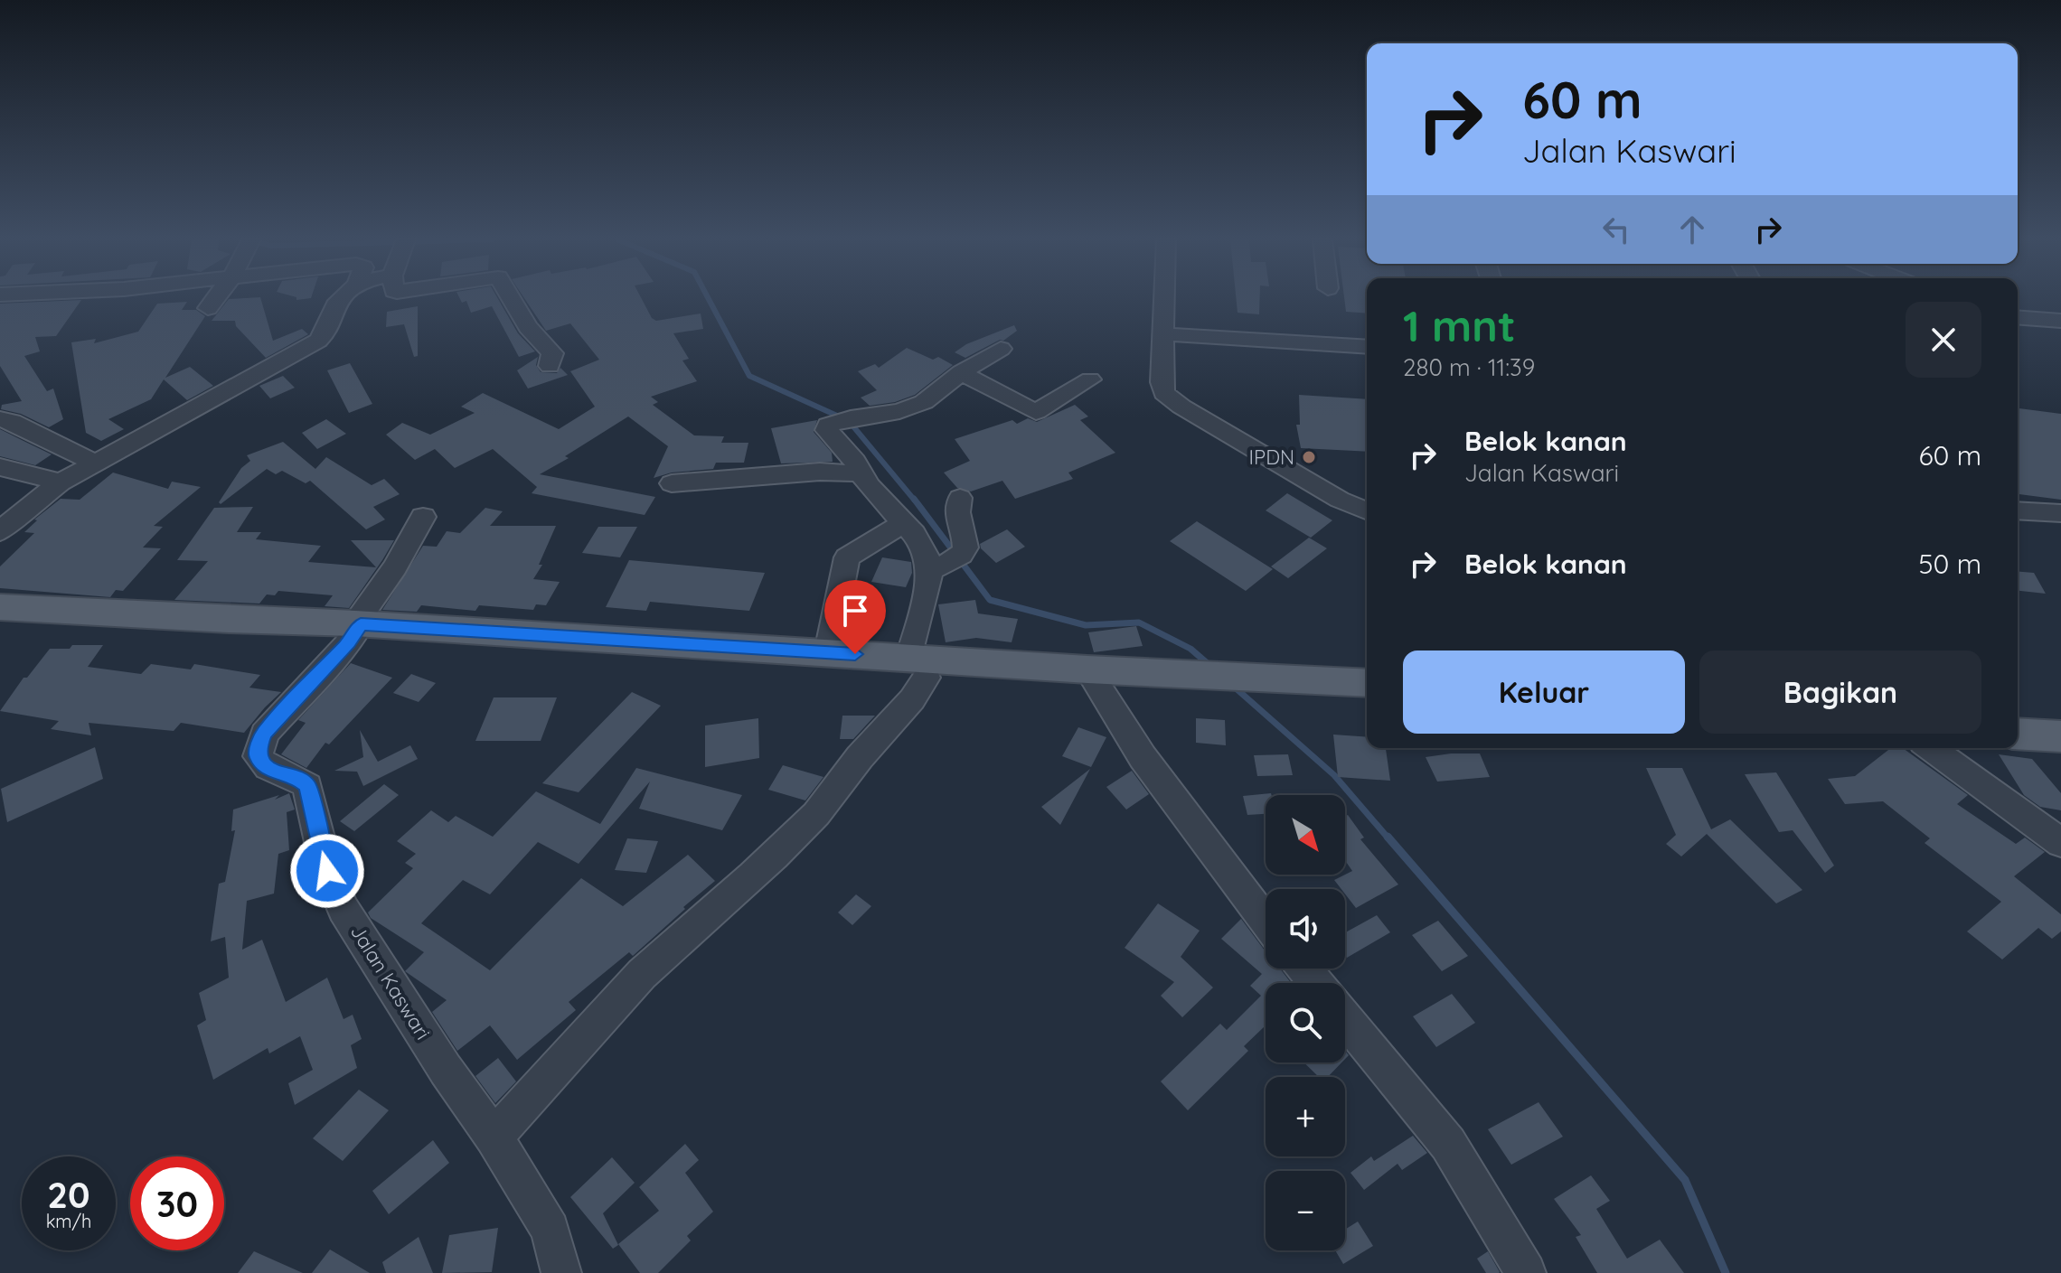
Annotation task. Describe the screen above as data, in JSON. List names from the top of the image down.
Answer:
{
  "streets": {
    "street": ["Jalan Kaswari"]
  },
  "places": ["IPDN"],
  "north": "bottom right",
  "page": {
    "turn": ["60 m", "Jalan Kaswari"],
    "heading": ["1 mnt", "280 m · 11:39"],
    "list": [
      {
        "name": "Belok kanan",
        "note": "Jalan Kaswari",
        "value": "60 m"
      },
      {
        "name": "Belok kanan",
        "value": "50 m"
      }
    ],
    "buttons": ["Keluar", "Bagikan"],
    "map_buttons": ["+", "−"],
    "speed": "20 km/h",
    "limit": "30"
  }
}
